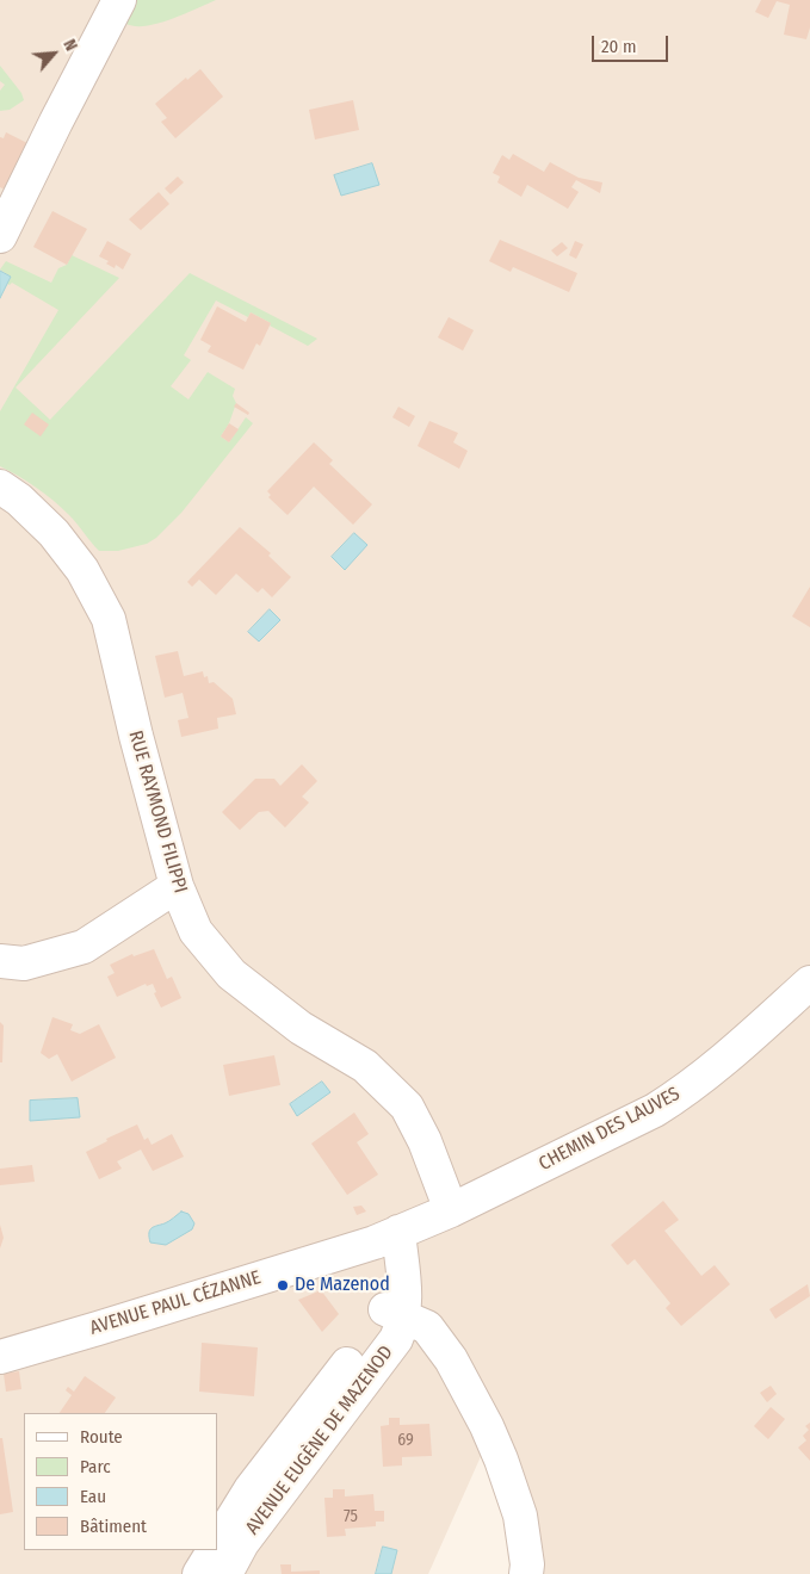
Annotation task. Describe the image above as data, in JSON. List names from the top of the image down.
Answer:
{
  "streets": {
    "street": [
      "RUE RAYMOND FILIPPI",
      "CHEMIN DES LAUVES",
      "AVENUE PAUL CÉZANNE",
      "AVENUE EUGÈNE DE MAZENOD"
    ]
  },
  "crossings": [
    ["RUE RAYMOND FILIPPI", "CHEMIN DES LAUVES"],
    ["RUE RAYMOND FILIPPI", "AVENUE PAUL CÉZANNE"],
    ["CHEMIN DES LAUVES", "AVENUE PAUL CÉZANNE"],
    ["AVENUE PAUL CÉZANNE", "AVENUE EUGÈNE DE MAZENOD"]
  ],
  "places": ["De Mazenod"],
  "house_numbers": ["69", "75"],
  "legend": [
    "Route",
    "Parc",
    "Eau",
    "Bâtiment"
  ],
  "scale_bar": "20 m",
  "north": "top right"
}
